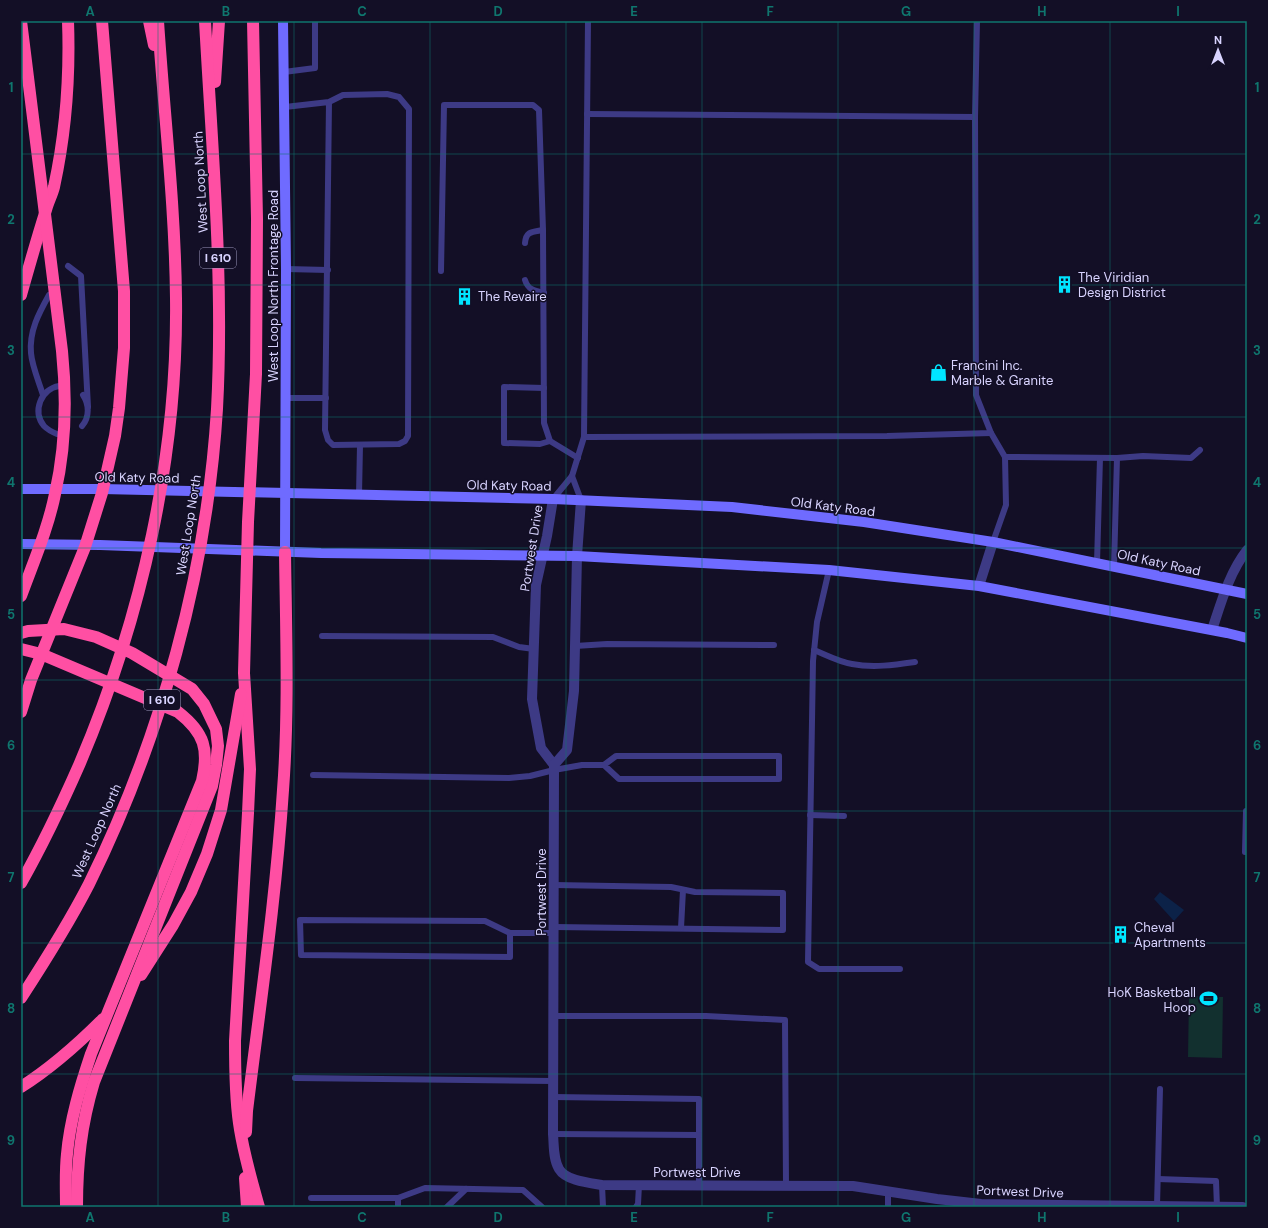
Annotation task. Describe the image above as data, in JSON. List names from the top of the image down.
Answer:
{
  "streets": {
    "highway": ["West Loop North", "I 610"],
    "main road": ["West Loop North Frontage Road", "Old Katy Road"],
    "street": ["Portwest Drive"]
  },
  "crossings": [
    ["West Loop North Frontage Road", "Old Katy Road"],
    ["Old Katy Road", "Portwest Drive"]
  ],
  "places": {
    "building": ["The Viridian Design District", "The Revaire", "Cheval Apartments"],
    "shop": ["Francini Inc. Marble & Granite"],
    "sports": ["HoK Basketball Hoop"]
  },
  "north": "top",
  "grid": {
    "columns": [
      "A",
      "B",
      "C",
      "D",
      "E",
      "F",
      "G",
      "H",
      "I"
    ],
    "rows": [
      "1",
      "2",
      "3",
      "4",
      "5",
      "6",
      "7",
      "8",
      "9"
    ]
  }
}
